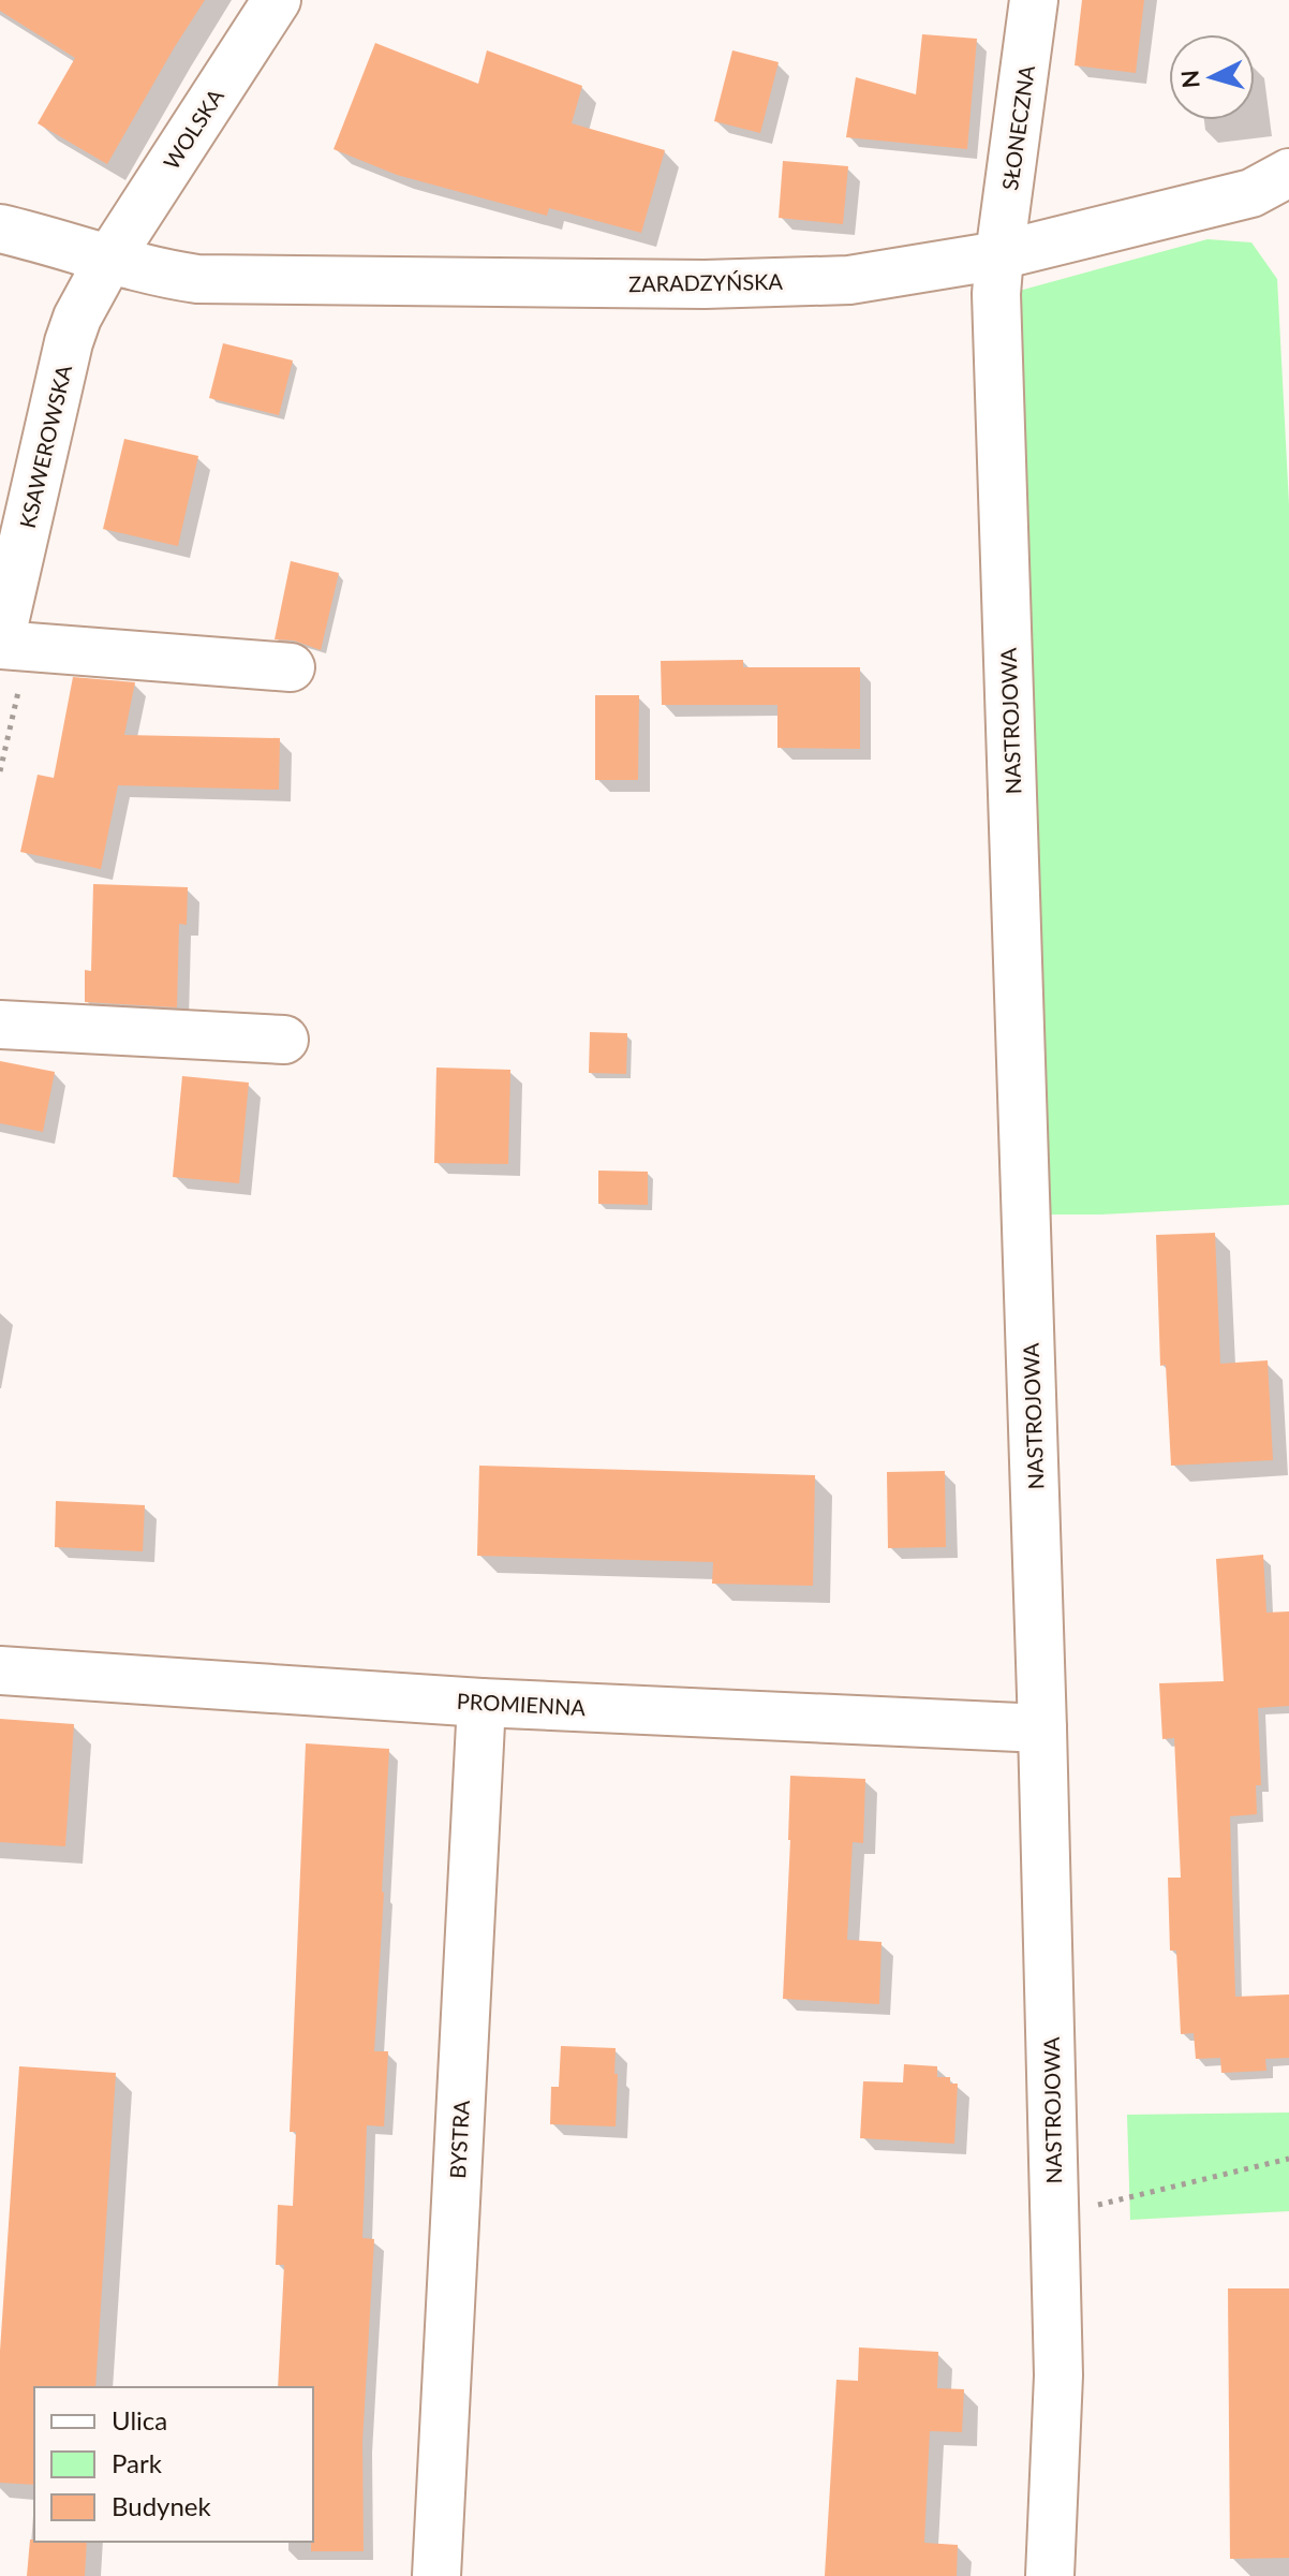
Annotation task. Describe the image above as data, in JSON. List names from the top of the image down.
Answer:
{
  "streets": {
    "street": [
      "SŁONECZNA",
      "WOLSKA",
      "ZARADZYŃSKA",
      "KSAWEROWSKA",
      "NASTROJOWA",
      "PROMIENNA",
      "BYSTRA"
    ]
  },
  "crossings": [
    ["SŁONECZNA", "ZARADZYŃSKA"],
    ["SŁONECZNA", "NASTROJOWA"],
    ["WOLSKA", "ZARADZYŃSKA"],
    ["WOLSKA", "KSAWEROWSKA"],
    ["ZARADZYŃSKA", "KSAWEROWSKA"],
    ["ZARADZYŃSKA", "NASTROJOWA"],
    ["NASTROJOWA", "PROMIENNA"],
    ["PROMIENNA", "BYSTRA"]
  ],
  "legend": ["Ulica", "Park", "Budynek"],
  "north": "left"
}
